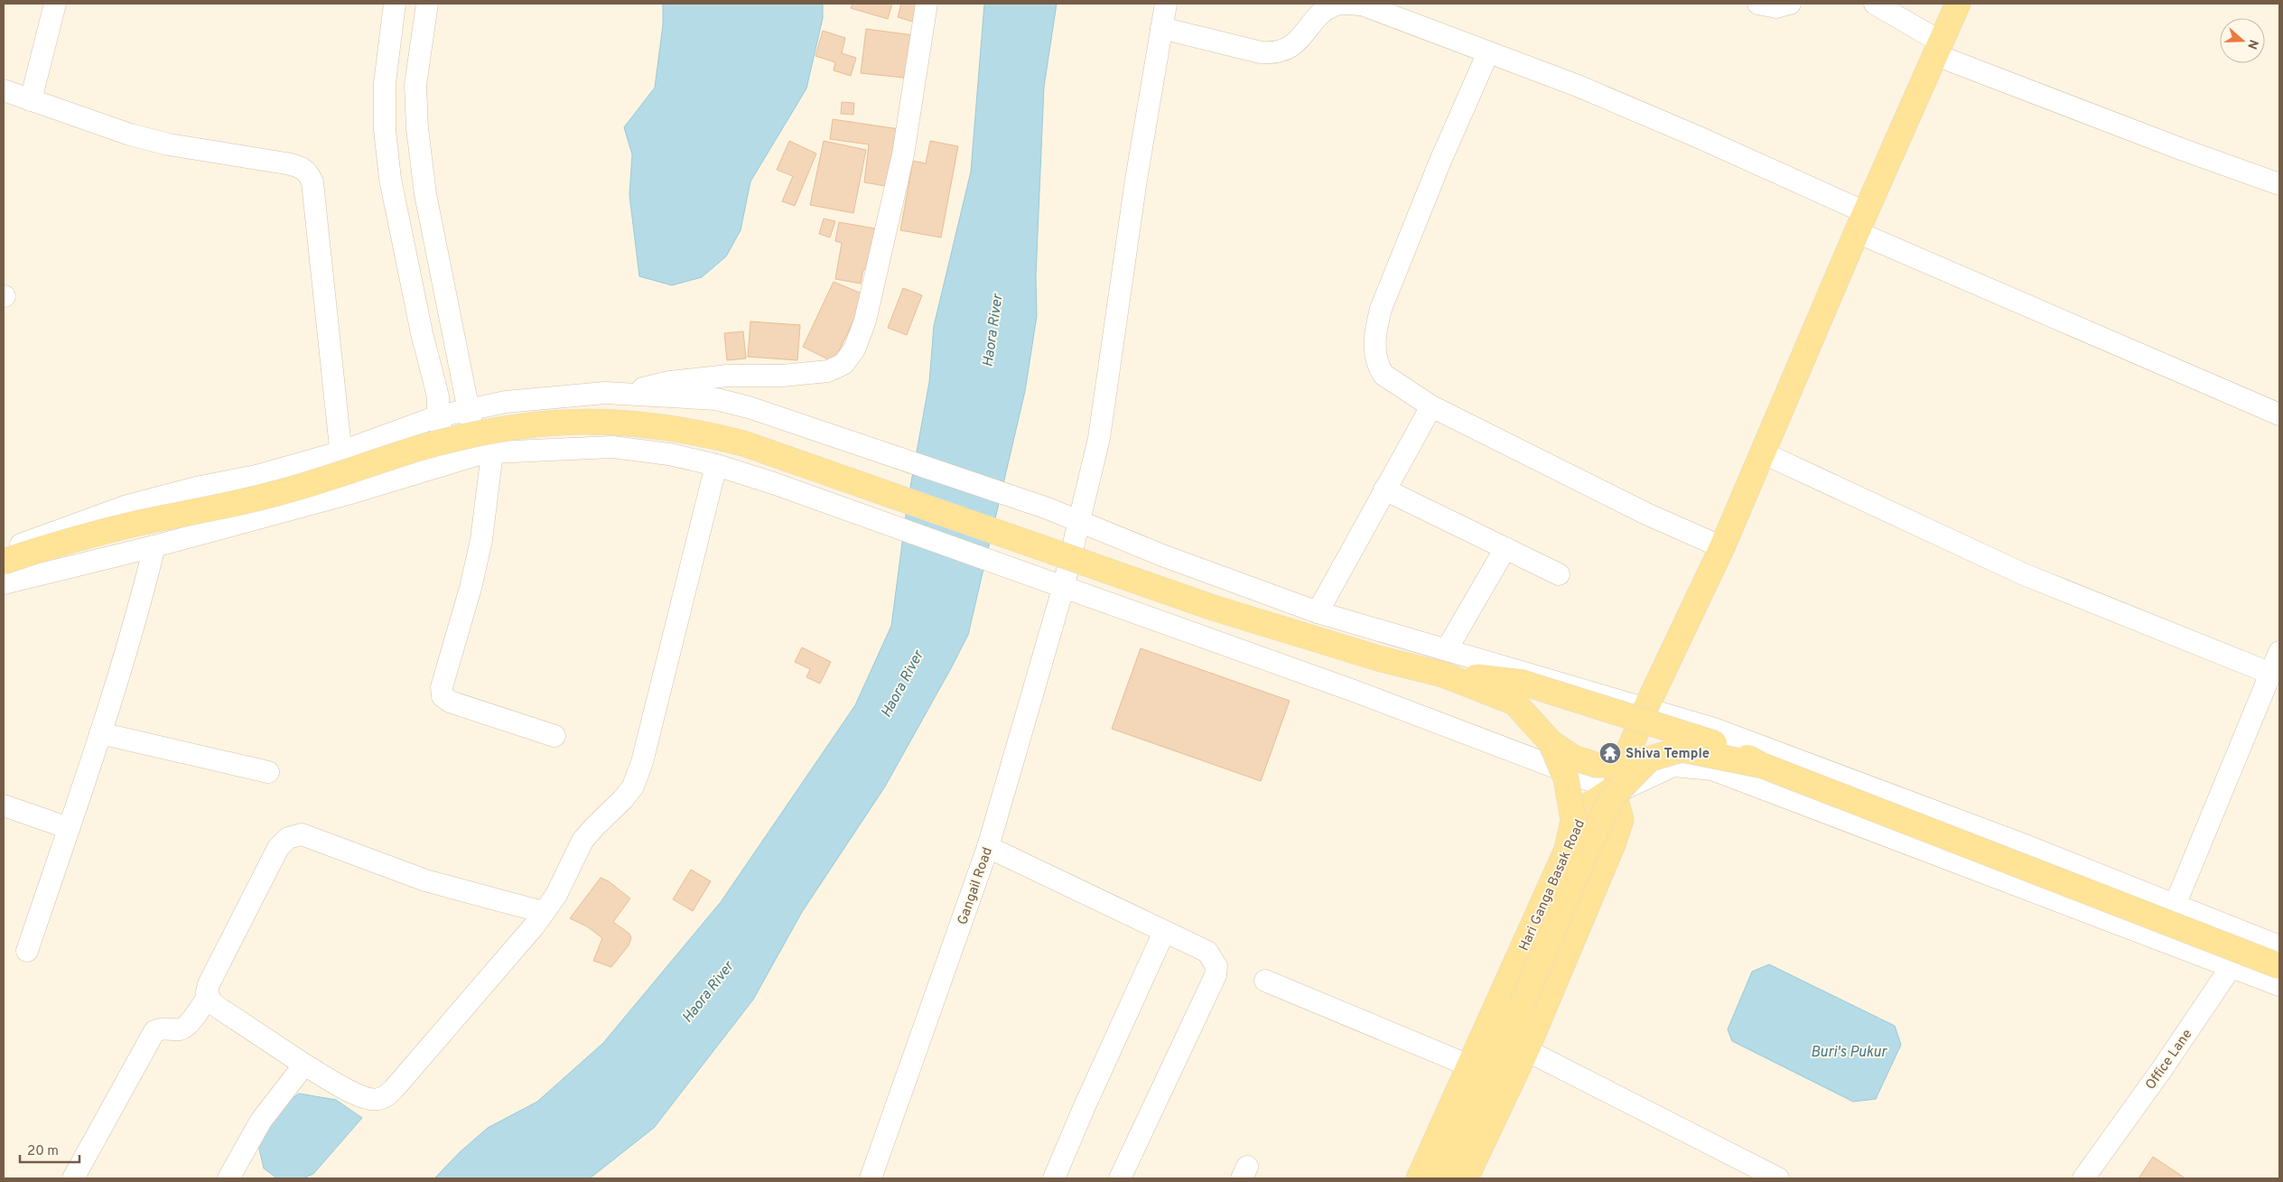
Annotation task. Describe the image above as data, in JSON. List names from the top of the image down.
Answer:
{
  "streets": {
    "main road": ["Hari Ganga Basak Road"],
    "street": ["Gangail Road", "Office Lane"]
  },
  "water": ["Haora River", "Buri's Pukur"],
  "places": {
    "temple": ["Shiva Temple"]
  },
  "scale_bar": "20 m",
  "north": "right"
}
